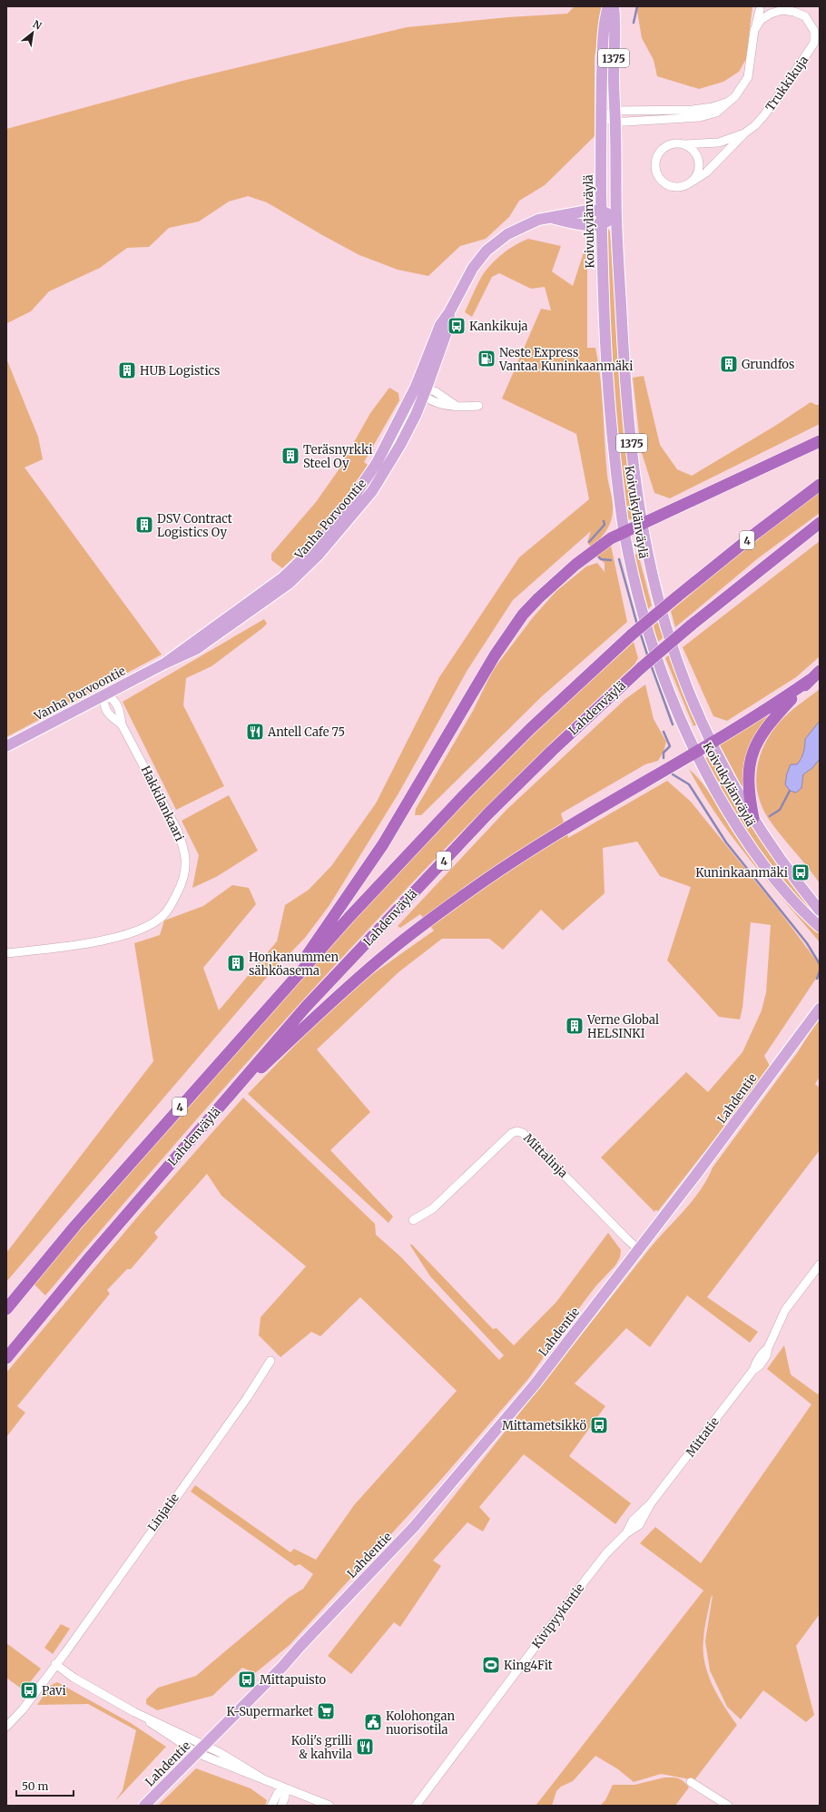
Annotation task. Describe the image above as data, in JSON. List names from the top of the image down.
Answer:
{
  "streets": {
    "highway": ["4", "Lahdenväylä"],
    "main road": [
      "1375",
      "Koivukylänväylä",
      "Vanha Porvoontie",
      "Lahdentie"
    ],
    "street": [
      "Trukkikuja",
      "Hakkilankaari",
      "Mittalinja",
      "Mittatie",
      "Linjatie",
      "Kivipyykintie"
    ]
  },
  "crossings": [
    ["Koivukylänväylä", "Vanha Porvoontie"],
    ["Vanha Porvoontie", "Hakkilankaari"],
    ["Lahdentie", "Mittalinja"],
    ["Mittatie", "Kivipyykintie"]
  ],
  "places": {
    "bus stop": [
      "Kankikuja",
      "Kuninkaanmäki",
      "Mittametsikkö",
      "Mittapuisto",
      "Pavi"
    ],
    "fuel station": ["Neste Express Vantaa Kuninkaanmäki"],
    "building": [
      "Grundfos",
      "HUB Logistics",
      "Teräsnyrkki Steel Oy",
      "DSV Contract Logistics Oy",
      "Honkanummen sähköasema",
      "Verne Global HELSINKI"
    ],
    "restaurant": ["Antell Cafe 75", "Koli's grilli & kahvila"],
    "sports": ["King4Fit"],
    "supermarket": ["K-Supermarket"],
    "public building": ["Kolohongan nuorisotila"]
  },
  "scale_bar": "50 m",
  "north": "top right"
}
